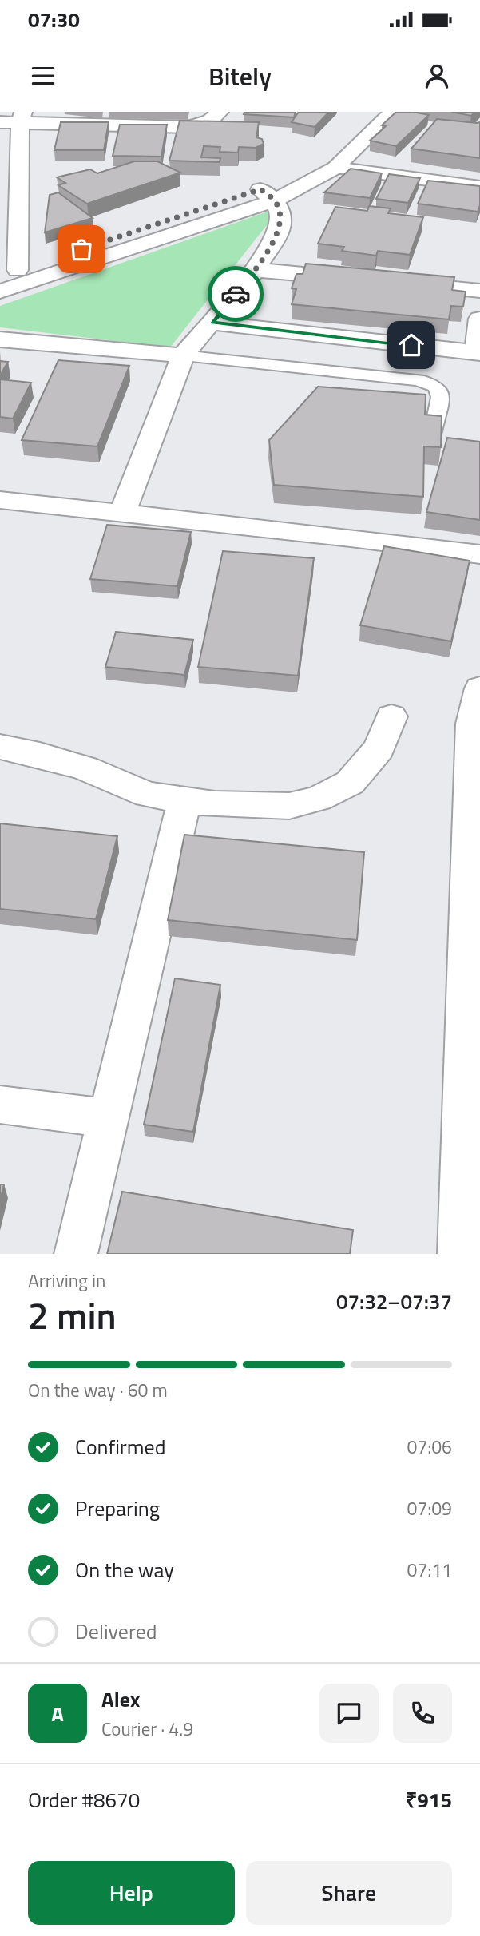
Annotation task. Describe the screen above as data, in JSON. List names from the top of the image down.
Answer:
{
  "page": {
    "status": "07:30",
    "header": "Bitely",
    "heading": ["2 min", "Arriving in", "07:32–07:37"],
    "panel": [
      "Alex",
      "Courier · 4.9",
      "Order #8670",
      "₹915"
    ],
    "bar": "On the way · 60 m",
    "list": [
      ["Confirmed", "07:06"],
      ["Preparing", "07:09"],
      ["On the way", "07:11"],
      "Delivered"
    ],
    "round": "A",
    "buttons": ["Help", "Share"]
  }
}
